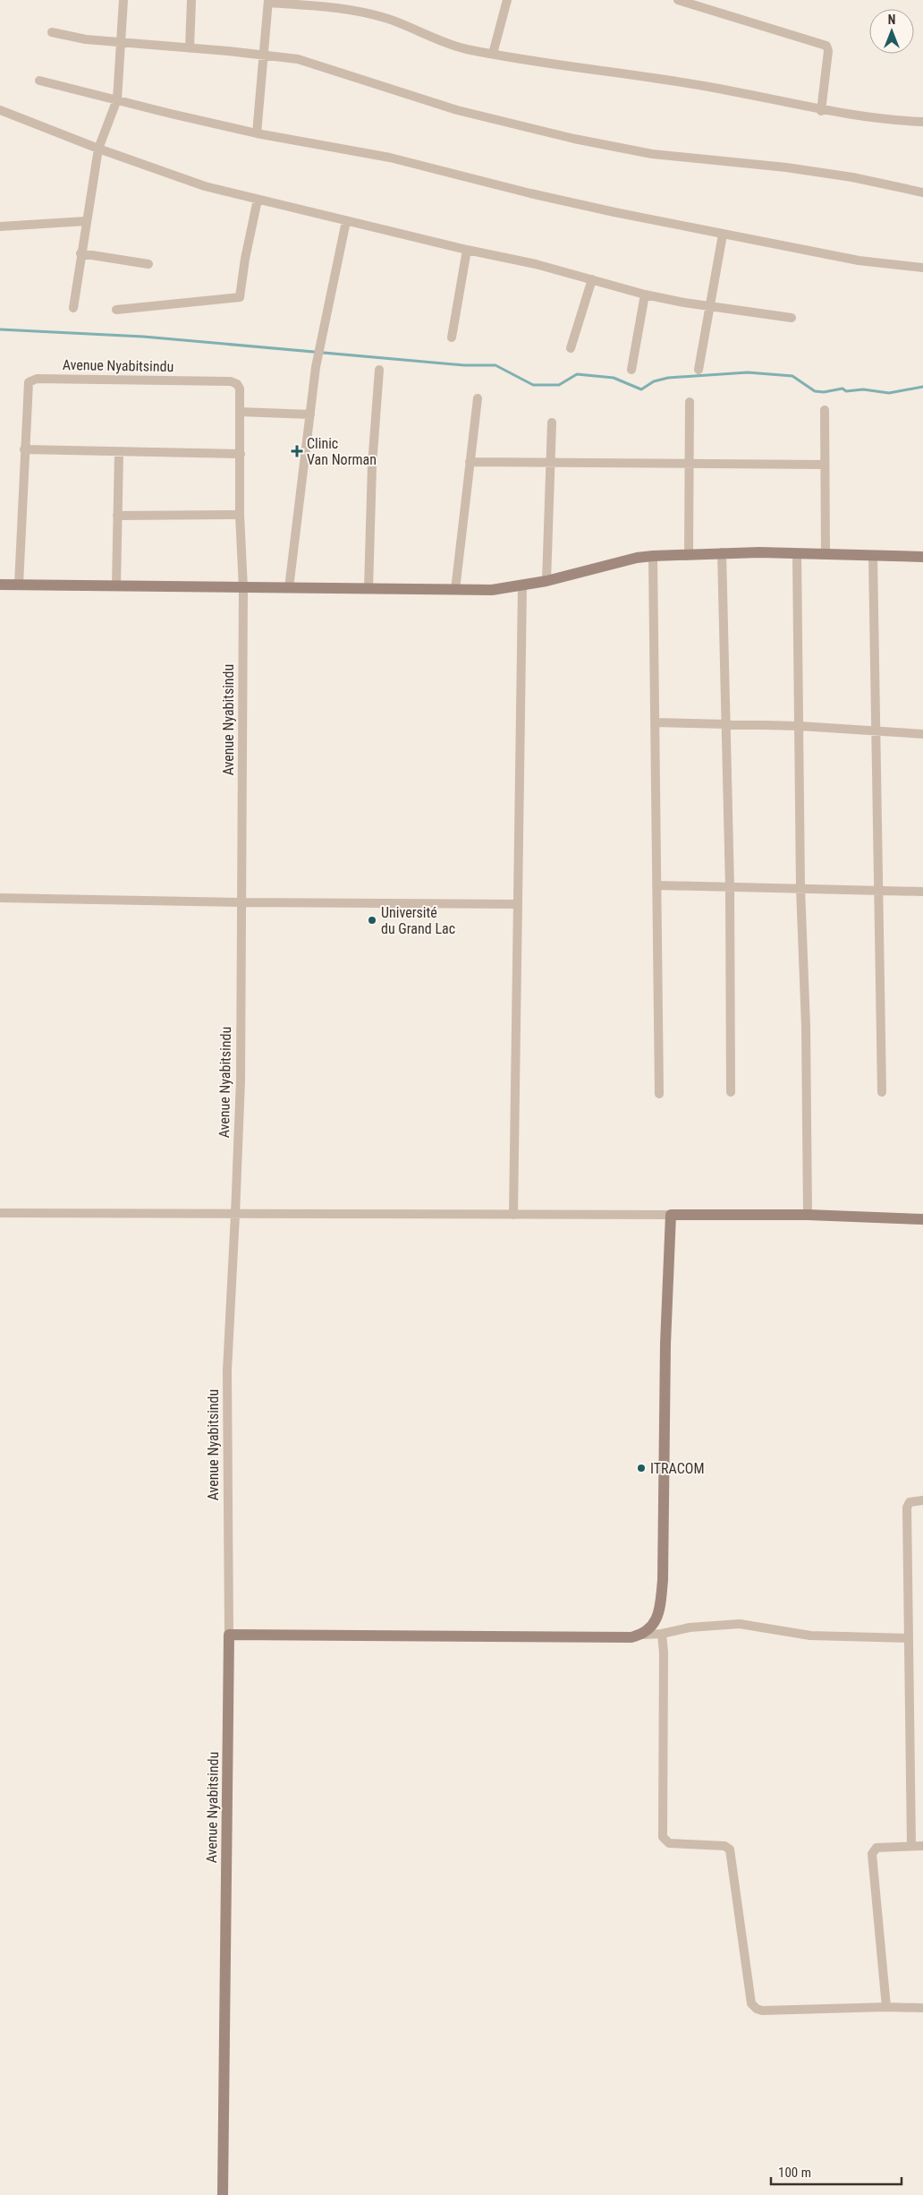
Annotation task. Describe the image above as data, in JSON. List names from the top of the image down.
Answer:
{
  "streets": {
    "street": ["Avenue Nyabitsindu"]
  },
  "places": {
    "health": ["Clinic Van Norman"],
    "other": ["Université du Grand Lac", "ITRACOM"]
  },
  "scale_bar": "100 m",
  "north": "top"
}
